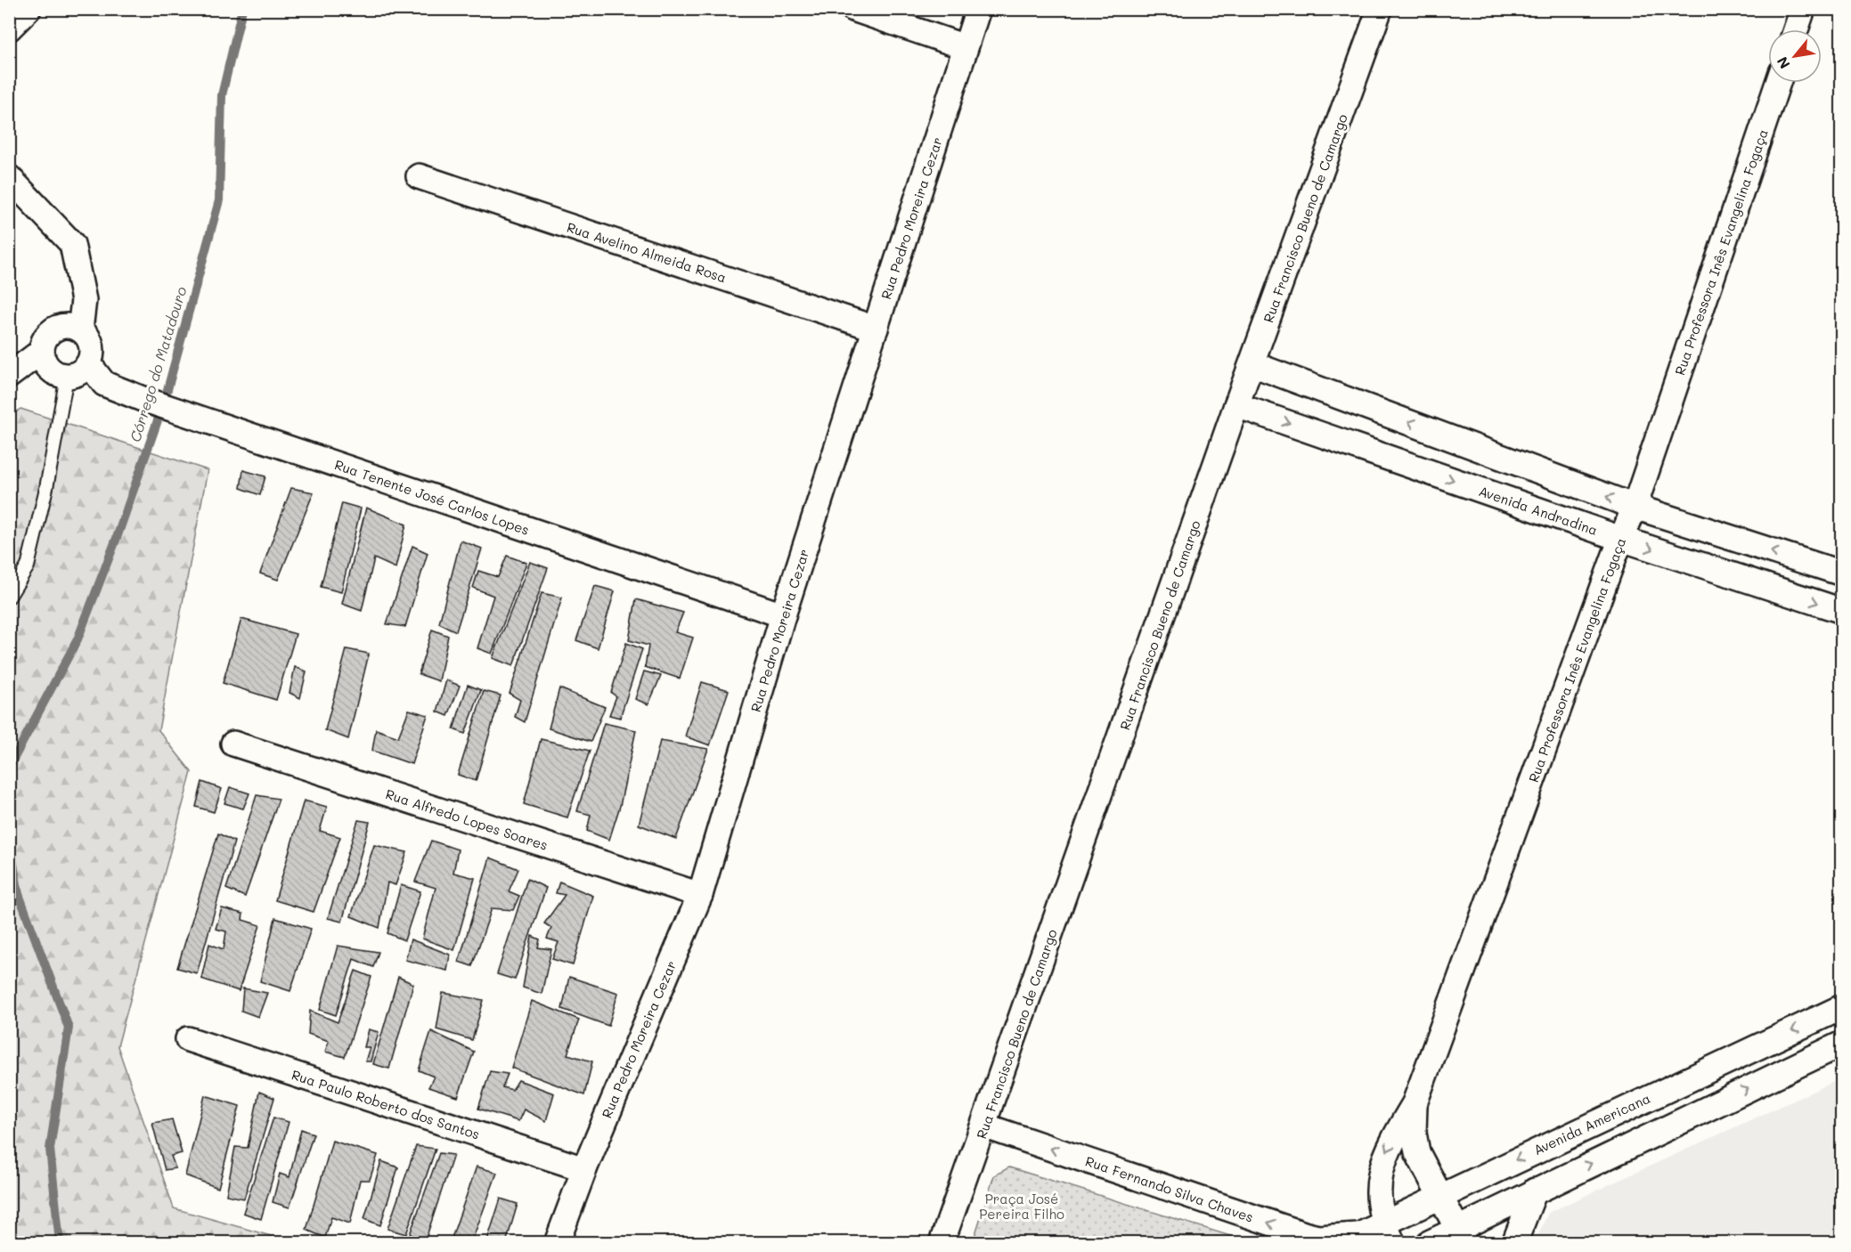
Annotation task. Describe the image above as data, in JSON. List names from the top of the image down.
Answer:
{
  "streets": {
    "street": [
      "Rua Pedro Moreira Cezar",
      "Rua Francisco Bueno de Camargo",
      "Rua Avelino Almeida Rosa",
      "Rua Professora Inês Evangelina Fogaça",
      "Rua Tenente José Carlos Lopes",
      "Avenida Andradina",
      "Rua Alfredo Lopes Soares",
      "Rua Paulo Roberto dos Santos",
      "Avenida Americana",
      "Rua Fernando Silva Chaves"
    ]
  },
  "crossings": [
    ["Rua Pedro Moreira Cezar", "Rua Avelino Almeida Rosa"],
    ["Rua Pedro Moreira Cezar", "Rua Tenente José Carlos Lopes"],
    ["Rua Pedro Moreira Cezar", "Rua Alfredo Lopes Soares"],
    ["Rua Pedro Moreira Cezar", "Rua Paulo Roberto dos Santos"],
    ["Rua Francisco Bueno de Camargo", "Avenida Andradina"],
    ["Rua Francisco Bueno de Camargo", "Rua Fernando Silva Chaves"],
    ["Rua Professora Inês Evangelina Fogaça", "Avenida Andradina"],
    ["Rua Professora Inês Evangelina Fogaça", "Avenida Americana"],
    ["Avenida Americana", "Rua Fernando Silva Chaves"]
  ],
  "one_way": ["Rua Fernando Silva Chaves"],
  "water": ["Córrego do Matadouro"],
  "parks": ["Praça José Pereira Filho"],
  "north": "bottom left"
}
